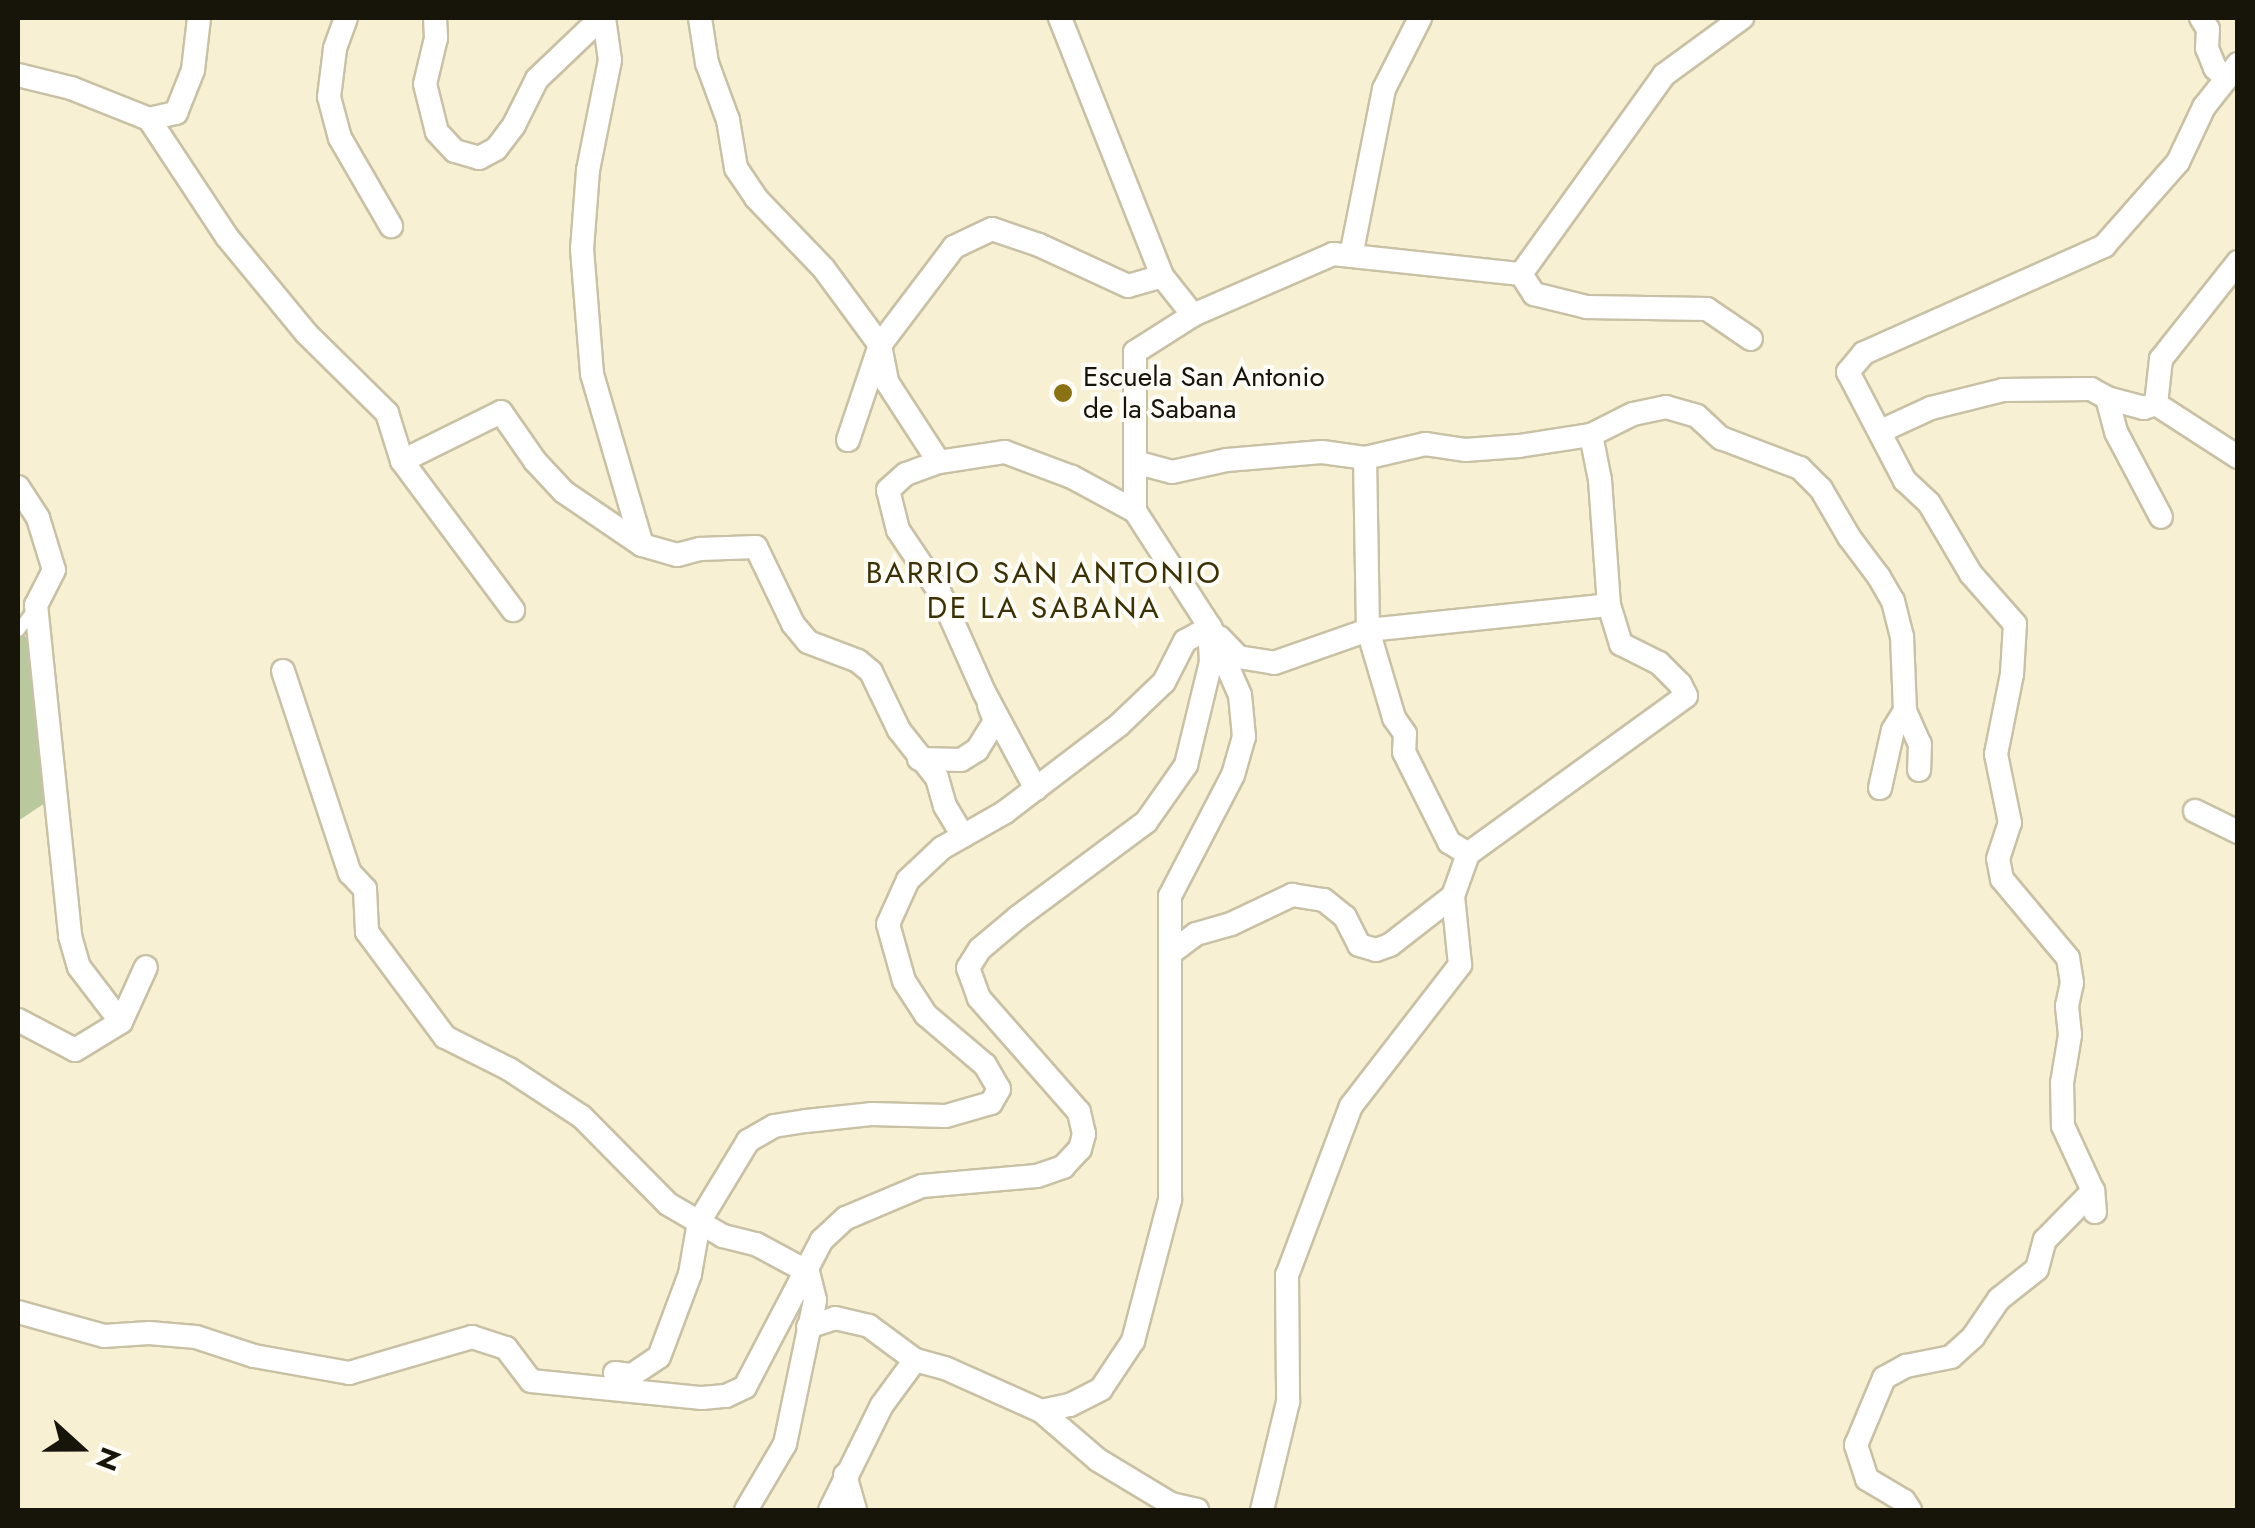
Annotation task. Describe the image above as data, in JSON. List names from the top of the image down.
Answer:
{
  "districts": ["BARRIO SAN ANTONIO DE LA SABANA"],
  "places": ["Escuela San Antonio de la Sabana"],
  "north": "right"
}
